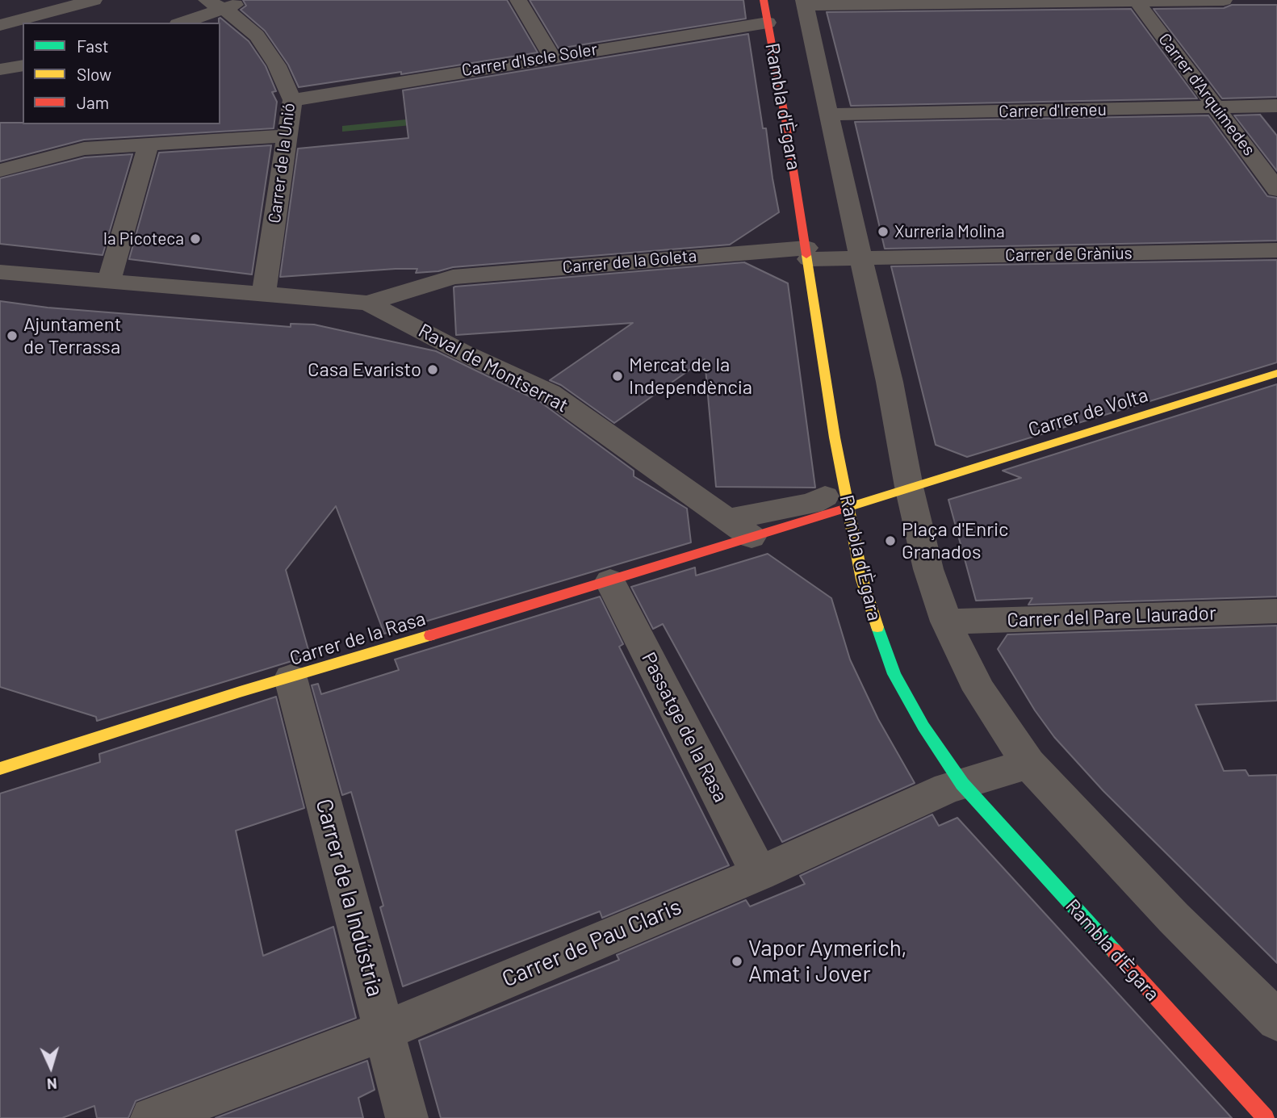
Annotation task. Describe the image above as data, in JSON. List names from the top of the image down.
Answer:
{
  "streets": {
    "street": [
      "Carrer d'Iscle Soler",
      "Carrer d'Arquímedes",
      "Rambla d'Ègara",
      "Carrer d'Ireneu",
      "Carrer de la Unió",
      "Carrer de Grànius",
      "Carrer de la Goleta",
      "Raval de Montserrat",
      "Carrer de Volta",
      "Carrer del Pare Llaurador",
      "Carrer de la Rasa",
      "Passatge de la Rasa",
      "Carrer de la Indústria",
      "Carrer de Pau Claris"
    ]
  },
  "crossings": [
    ["Carrer d'Iscle Soler", "Rambla d'Ègara"],
    ["Carrer d'Iscle Soler", "Carrer de la Unió"],
    ["Carrer d'Arquímedes", "Carrer d'Ireneu"],
    ["Rambla d'Ègara", "Carrer d'Ireneu"],
    ["Rambla d'Ègara", "Carrer de Grànius"],
    ["Rambla d'Ègara", "Carrer de la Goleta"],
    ["Rambla d'Ègara", "Carrer de Volta"],
    ["Rambla d'Ègara", "Carrer del Pare Llaurador"],
    ["Rambla d'Ègara", "Carrer de Pau Claris"],
    ["Carrer de la Unió", "Raval de Montserrat"],
    ["Carrer de Grànius", "Carrer de la Goleta"],
    ["Carrer de la Goleta", "Raval de Montserrat"],
    ["Raval de Montserrat", "Carrer de la Rasa"],
    ["Carrer de la Rasa", "Passatge de la Rasa"],
    ["Carrer de la Rasa", "Carrer de la Indústria"],
    ["Passatge de la Rasa", "Carrer de Pau Claris"],
    ["Carrer de la Indústria", "Carrer de Pau Claris"]
  ],
  "places": [
    "Xurreria Molina",
    "la Picoteca",
    "Ajuntament de Terrassa",
    "Casa Evaristo",
    "Mercat de la Independència",
    "Plaça d'Enric Granados",
    "Vapor Aymerich, Amat i Jover"
  ],
  "legend": ["Fast", "Slow", "Jam"],
  "north": "bottom"
}
